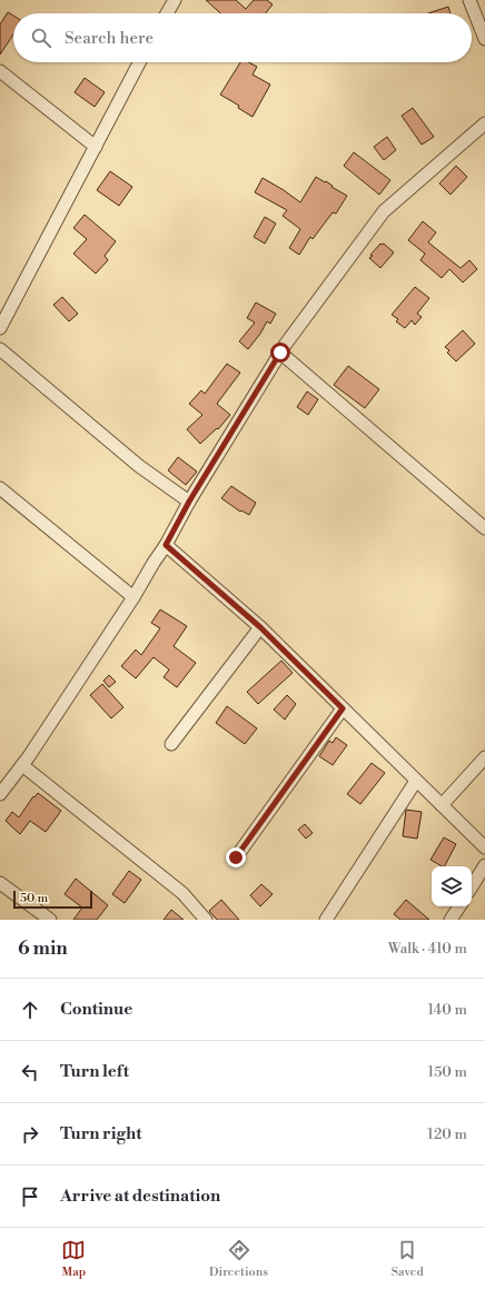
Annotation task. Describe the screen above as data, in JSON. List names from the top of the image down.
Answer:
{
  "scale_bar": "50 m",
  "page": {
    "search": "Search here",
    "scale": "50 m",
    "heading": ["6 min", "Walk · 410 m"],
    "list": [
      ["Continue", "140 m"],
      ["Turn left", "150 m"],
      ["Turn right", "120 m"],
      "Arrive at destination"
    ],
    "nav": ["Map", "Directions", "Saved"]
  }
}
